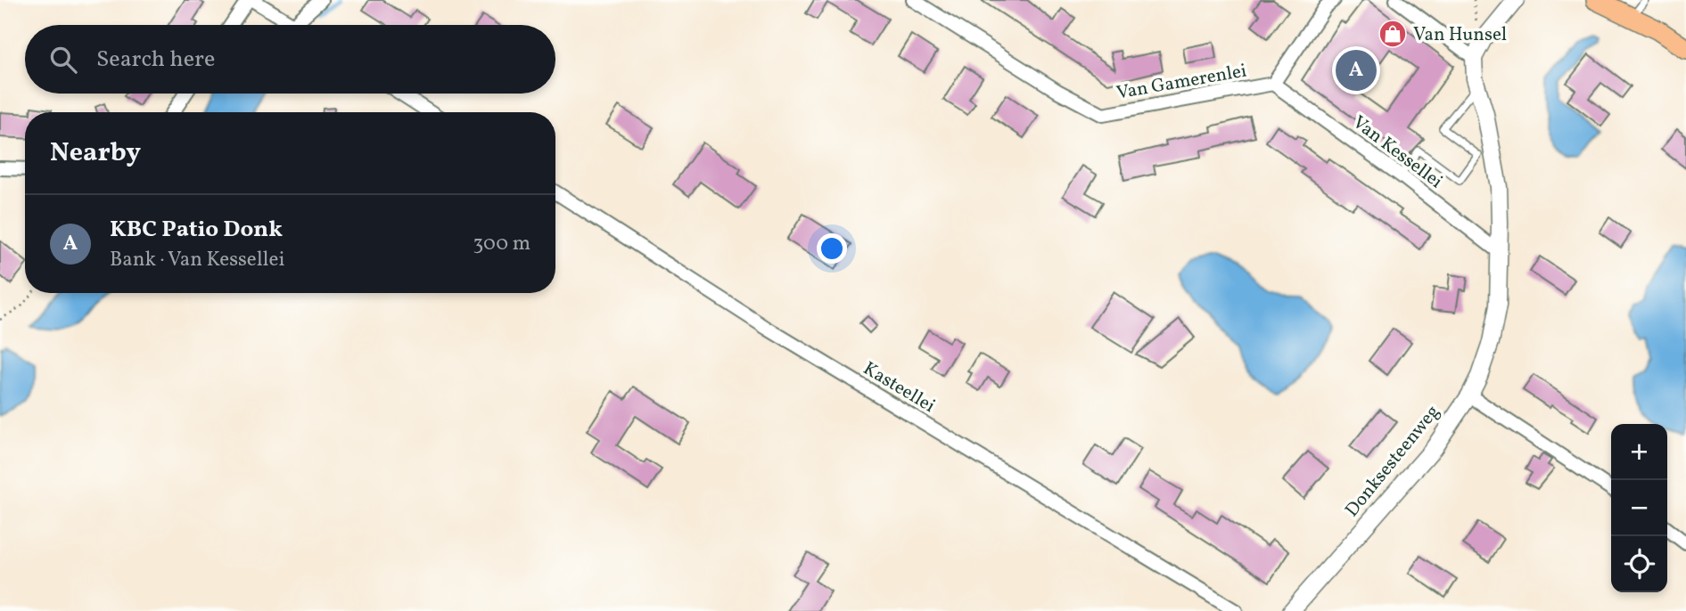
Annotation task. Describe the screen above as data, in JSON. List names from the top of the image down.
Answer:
{
  "streets": {
    "street": [
      "Van Gamerenlei",
      "Van Kessellei",
      "Kasteellei",
      "Donksesteenweg"
    ]
  },
  "crossings": [
    ["Van Gamerenlei", "Van Kessellei"],
    ["Van Kessellei", "Donksesteenweg"]
  ],
  "places": {
    "shop": ["Van Hunsel"]
  },
  "page": {
    "search": "Search here",
    "pins": "A",
    "heading": "Nearby",
    "list": [
      {
        "mark": "A",
        "name": "KBC Patio Donk",
        "note": "Bank · Van Kessellei",
        "value": "300 m"
      }
    ],
    "map_buttons": ["+", "−"]
  }
}
